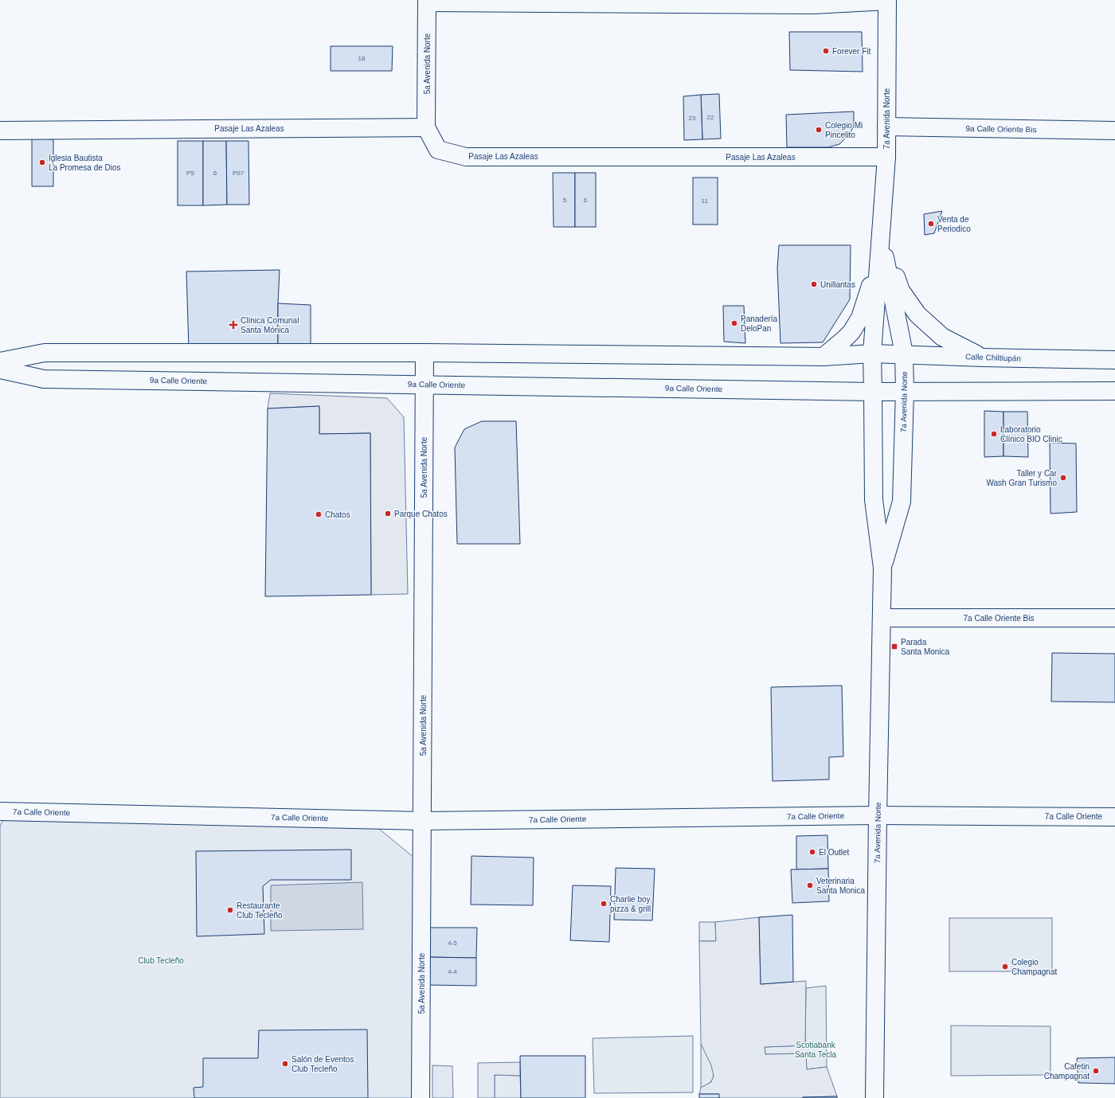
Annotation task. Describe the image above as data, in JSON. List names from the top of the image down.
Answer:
{
  "streets": {
    "main road": [
      "5a Avenida Norte",
      "7a Avenida Norte",
      "Pasaje Las Azaleas",
      "9a Calle Oriente Bis",
      "Calle Chiltiupán",
      "9a Calle Oriente",
      "7a Calle Oriente Bis",
      "7a Calle Oriente"
    ]
  },
  "crossings": [
    ["5a Avenida Norte", "Pasaje Las Azaleas"],
    ["5a Avenida Norte", "9a Calle Oriente"],
    ["5a Avenida Norte", "7a Calle Oriente"],
    ["7a Avenida Norte", "Pasaje Las Azaleas"],
    ["7a Avenida Norte", "9a Calle Oriente Bis"],
    ["7a Avenida Norte", "Calle Chiltiupán"],
    ["7a Avenida Norte", "9a Calle Oriente"],
    ["7a Avenida Norte", "7a Calle Oriente Bis"],
    ["7a Avenida Norte", "7a Calle Oriente"]
  ],
  "parks": ["Club Tecleño", "Scotiabank Santa Tecla"],
  "places": {
    "other": [
      "Forever Fit",
      "Colegio Mi Pincelito",
      "Iglesia Bautista La Promesa de Dios",
      "Venta de Periodico",
      "Unillantas",
      "Panadería DeloPan",
      "Laboratorio Clínico BIO Clinic",
      "Taller y Car Wash Gran Turismo",
      "Parque Chatos",
      "Chatos",
      "El Outlet",
      "Veterinaria Santa Monica",
      "Charlie boy pizza & grill",
      "Restaurante Club Tecleño",
      "Colegio Champagnat",
      "Salón de Eventos Club Tecleño",
      "Cafetin Champagnat"
    ],
    "health": ["Clínica Comunal Santa Mónica"],
    "transit": ["Parada Santa Monica"]
  },
  "house_numbers": [
    "18",
    "22",
    "23",
    "P5",
    "6",
    "P07",
    "5",
    "6",
    "11",
    "4-5",
    "4-4"
  ]
}
